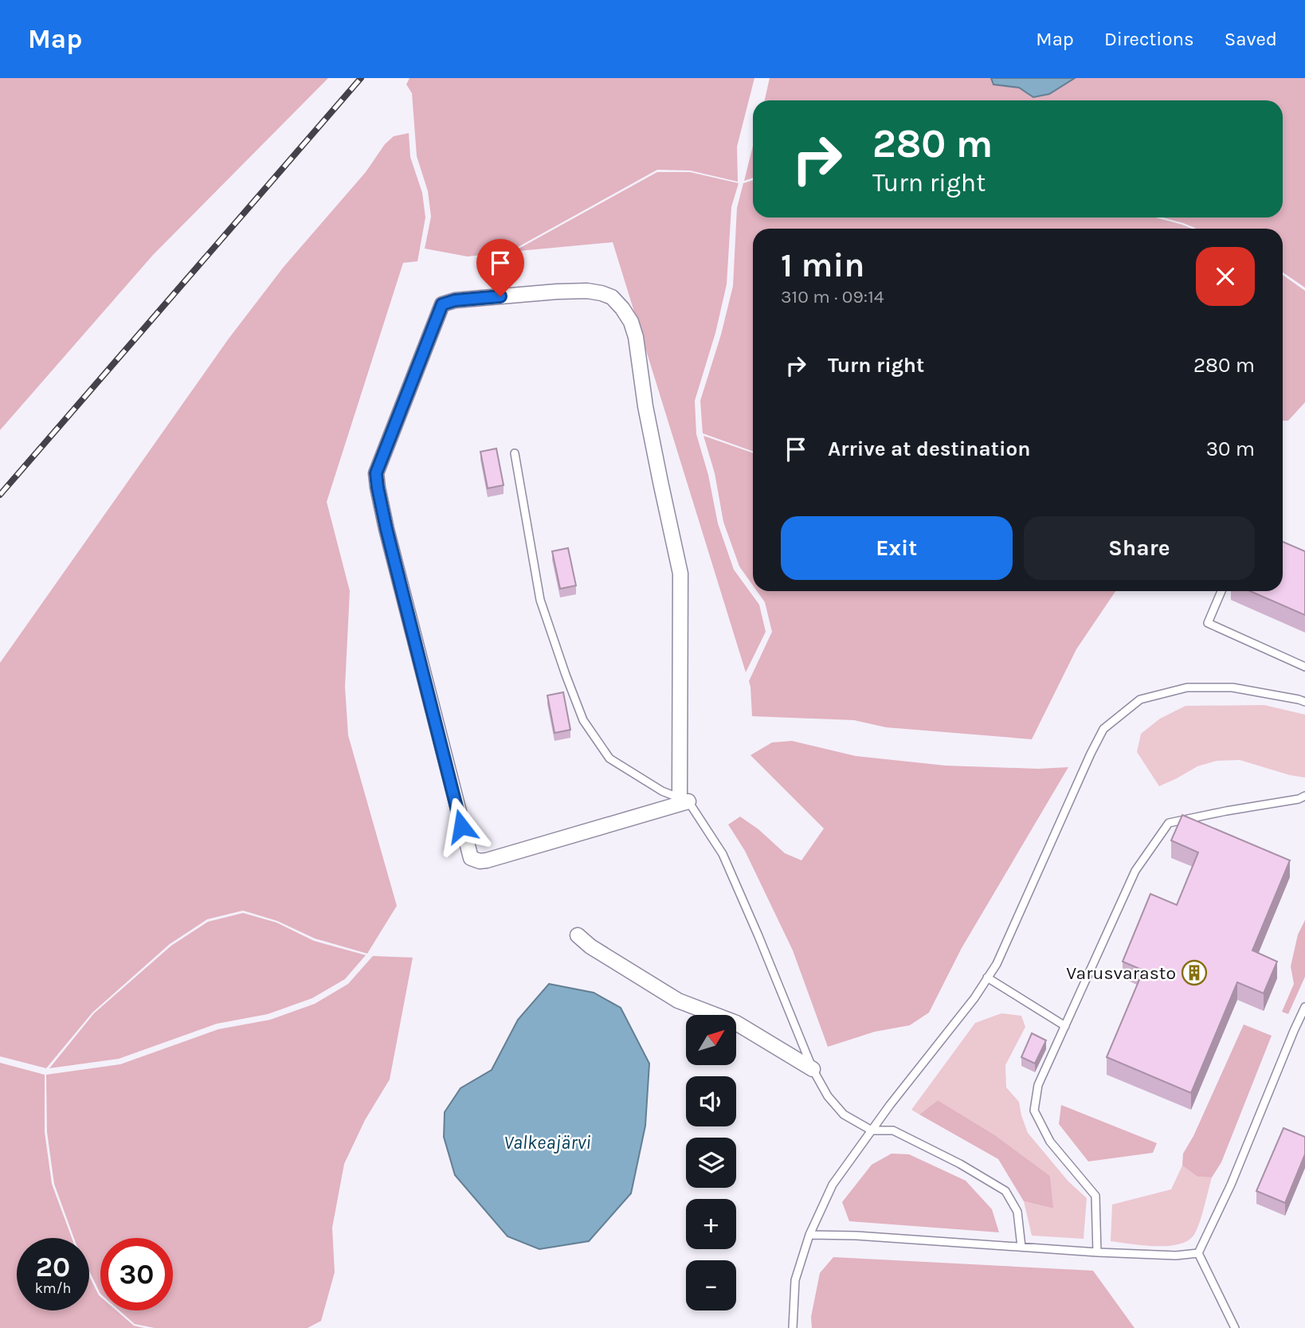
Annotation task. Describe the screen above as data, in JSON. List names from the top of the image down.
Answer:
{
  "water": ["Valkeajärvi"],
  "places": {
    "building": ["Varusvarasto"]
  },
  "north": "top right",
  "page": {
    "header": "Map",
    "nav": ["Map", "Directions", "Saved"],
    "turn": ["280 m", "Turn right"],
    "heading": ["1 min", "310 m · 09:14"],
    "list": [
      {
        "name": "Turn right",
        "value": "280 m"
      },
      {
        "name": "Arrive at destination",
        "value": "30 m"
      }
    ],
    "buttons": ["Exit", "Share"],
    "map_buttons": ["+", "−"],
    "speed": "20 km/h",
    "limit": "30"
  }
}
